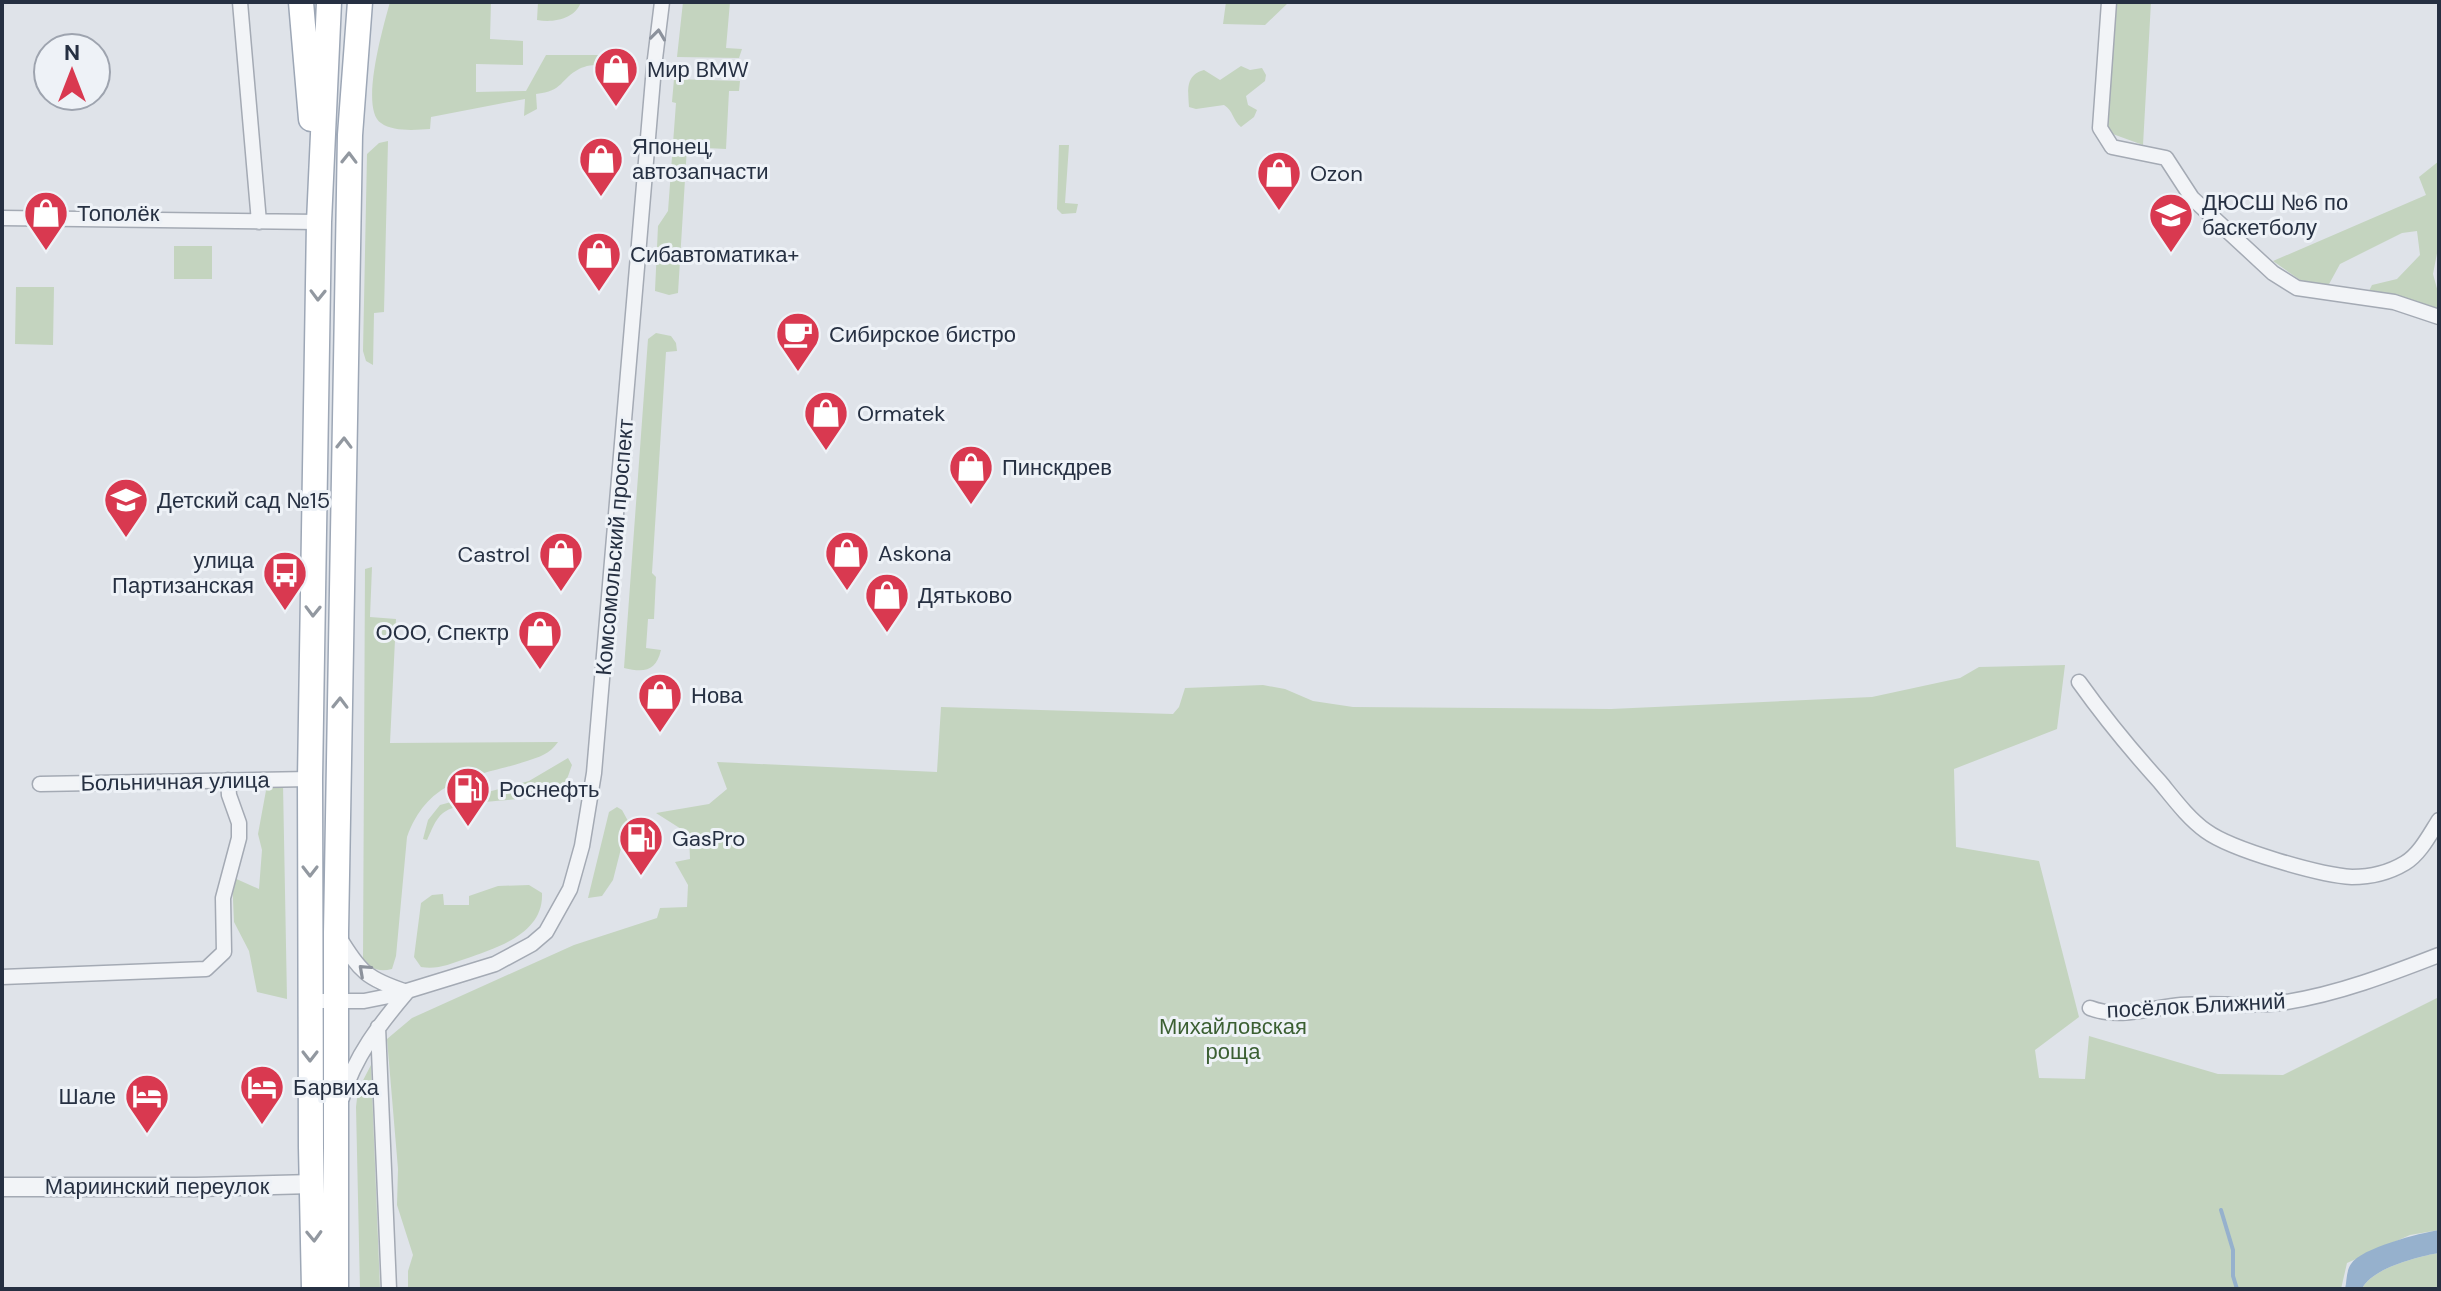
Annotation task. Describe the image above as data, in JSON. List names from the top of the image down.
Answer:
{
  "streets": {
    "street": [
      "Комсомольский проспект",
      "Больничная улица",
      "посёлок Ближний",
      "Мариинский переулок"
    ]
  },
  "one_way": ["Комсомольский проспект"],
  "parks": ["Михайловская роща"],
  "places": {
    "shop": [
      "Мир BMW",
      "Японец, автозапчасти",
      "Ozon",
      "Тополёк",
      "Сибавтоматика+",
      "Ormatek",
      "Пинскдрев",
      "Askona",
      "Castrol",
      "Дятьково",
      "ООО, Спектр",
      "Нова"
    ],
    "school or university": ["ДЮСШ №6 по баскетболу", "Детский сад №15"],
    "cafe": ["Сибирское бистро"],
    "bus stop": ["улица Партизанская"],
    "fuel station": ["Роснефть", "GasPro"],
    "hotel": ["Барвиха", "Шале"]
  },
  "north": "top"
}
